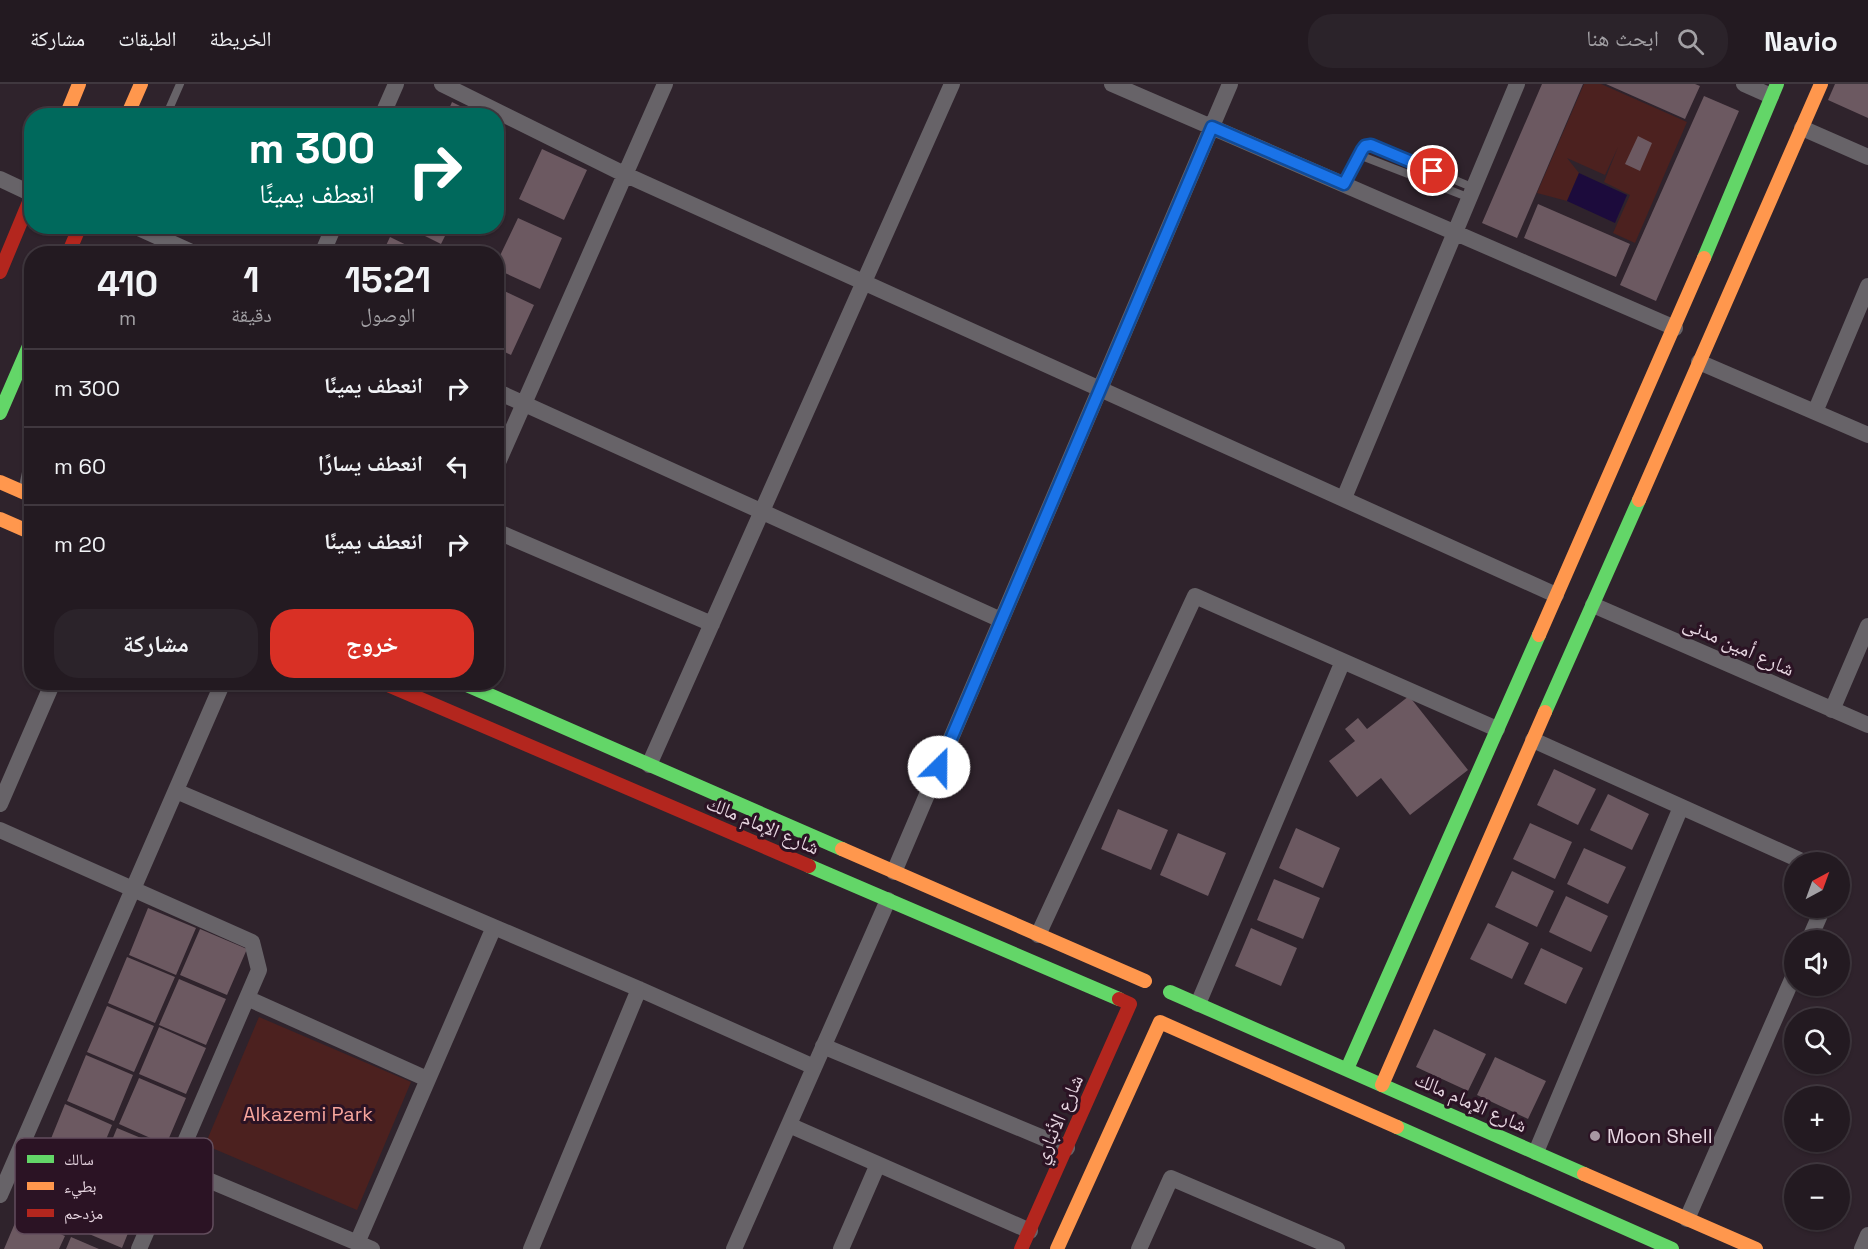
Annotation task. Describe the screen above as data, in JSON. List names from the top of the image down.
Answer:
{
  "streets": {
    "street": ["شارع أمين مدنى", "شارع الإمام مالك", "شارع الأنباري"]
  },
  "crossings": [
    ["شارع الإمام مالك", "شارع الأنباري"]
  ],
  "parks": ["Alkazemi Park"],
  "places": ["Moon Shell"],
  "legend": ["سالك", "بطيء", "مزدحم"],
  "north": "top right",
  "page": {
    "header": "Navio",
    "search": "ابحث هنا",
    "nav": ["الخريطة", "الطبقات", "مشاركة"],
    "turn": ["300 m", "انعطف يمينًا"],
    "eta": [
      "15:21",
      "الوصول",
      "1",
      "دقيقة",
      "410",
      "m"
    ],
    "list": [
      {
        "name": "انعطف يمينًا",
        "value": "300 m"
      },
      {
        "name": "انعطف يسارًا",
        "value": "60 m"
      },
      {
        "name": "انعطف يمينًا",
        "value": "20 m"
      }
    ],
    "buttons": ["خروج", "مشاركة"],
    "map_buttons": ["+", "−"]
  }
}
